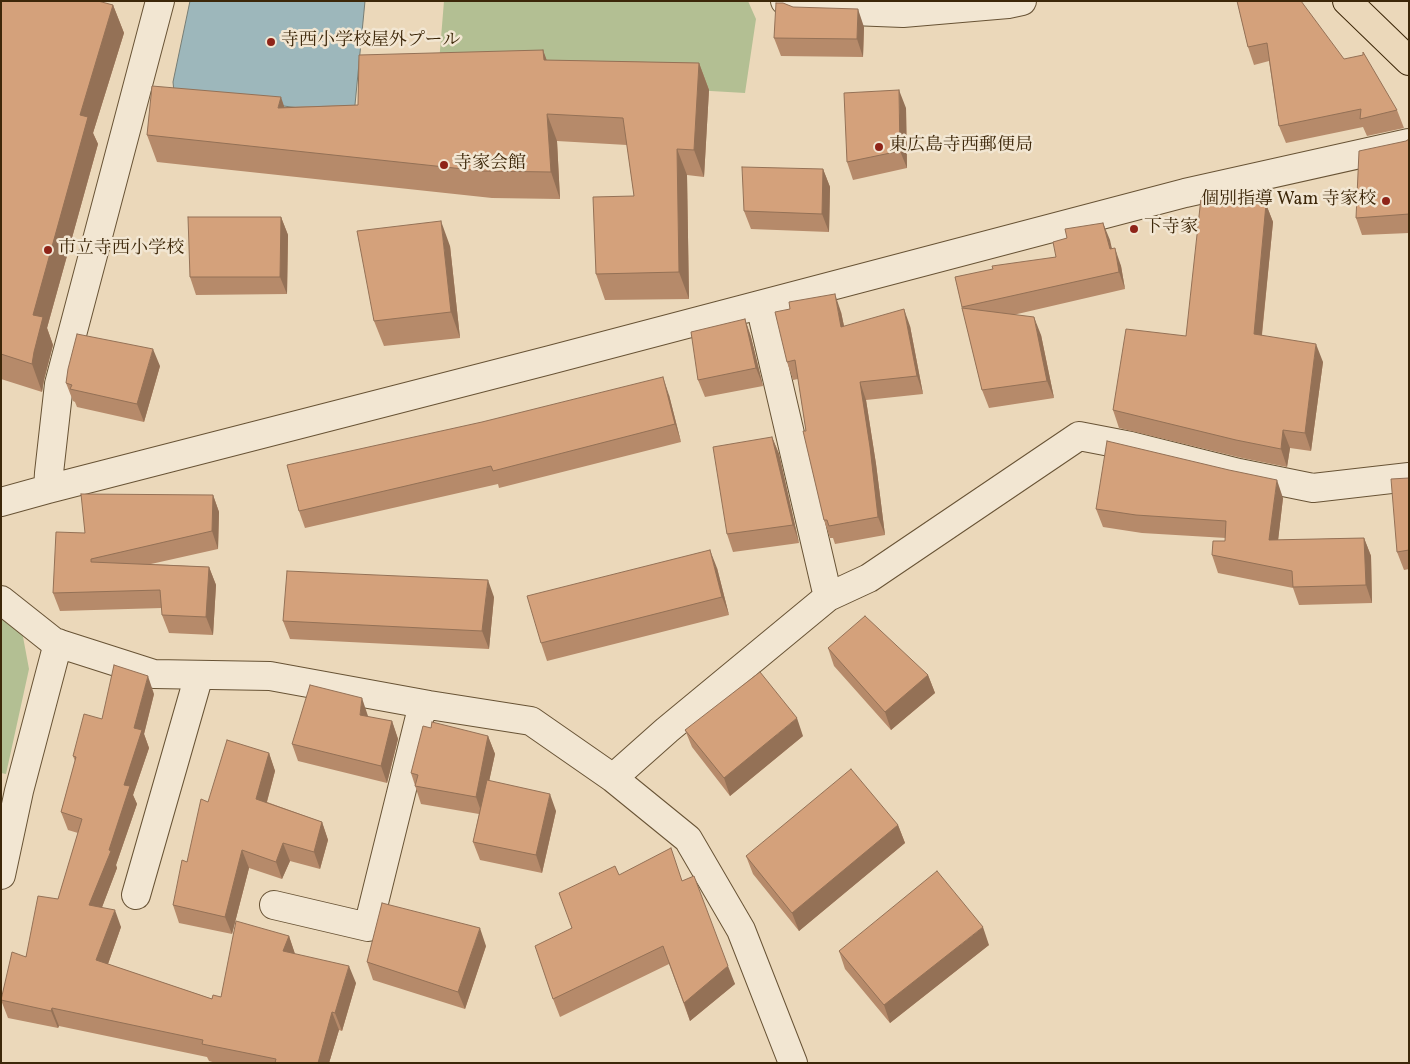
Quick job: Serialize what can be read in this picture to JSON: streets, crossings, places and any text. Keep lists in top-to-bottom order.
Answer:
{
  "places": [
    "寺西小学校屋外プール",
    "東広島寺西郵便局",
    "寺家会館",
    "個別指導 Wam 寺家校",
    "下寺家",
    "市立寺西小学校"
  ]
}
